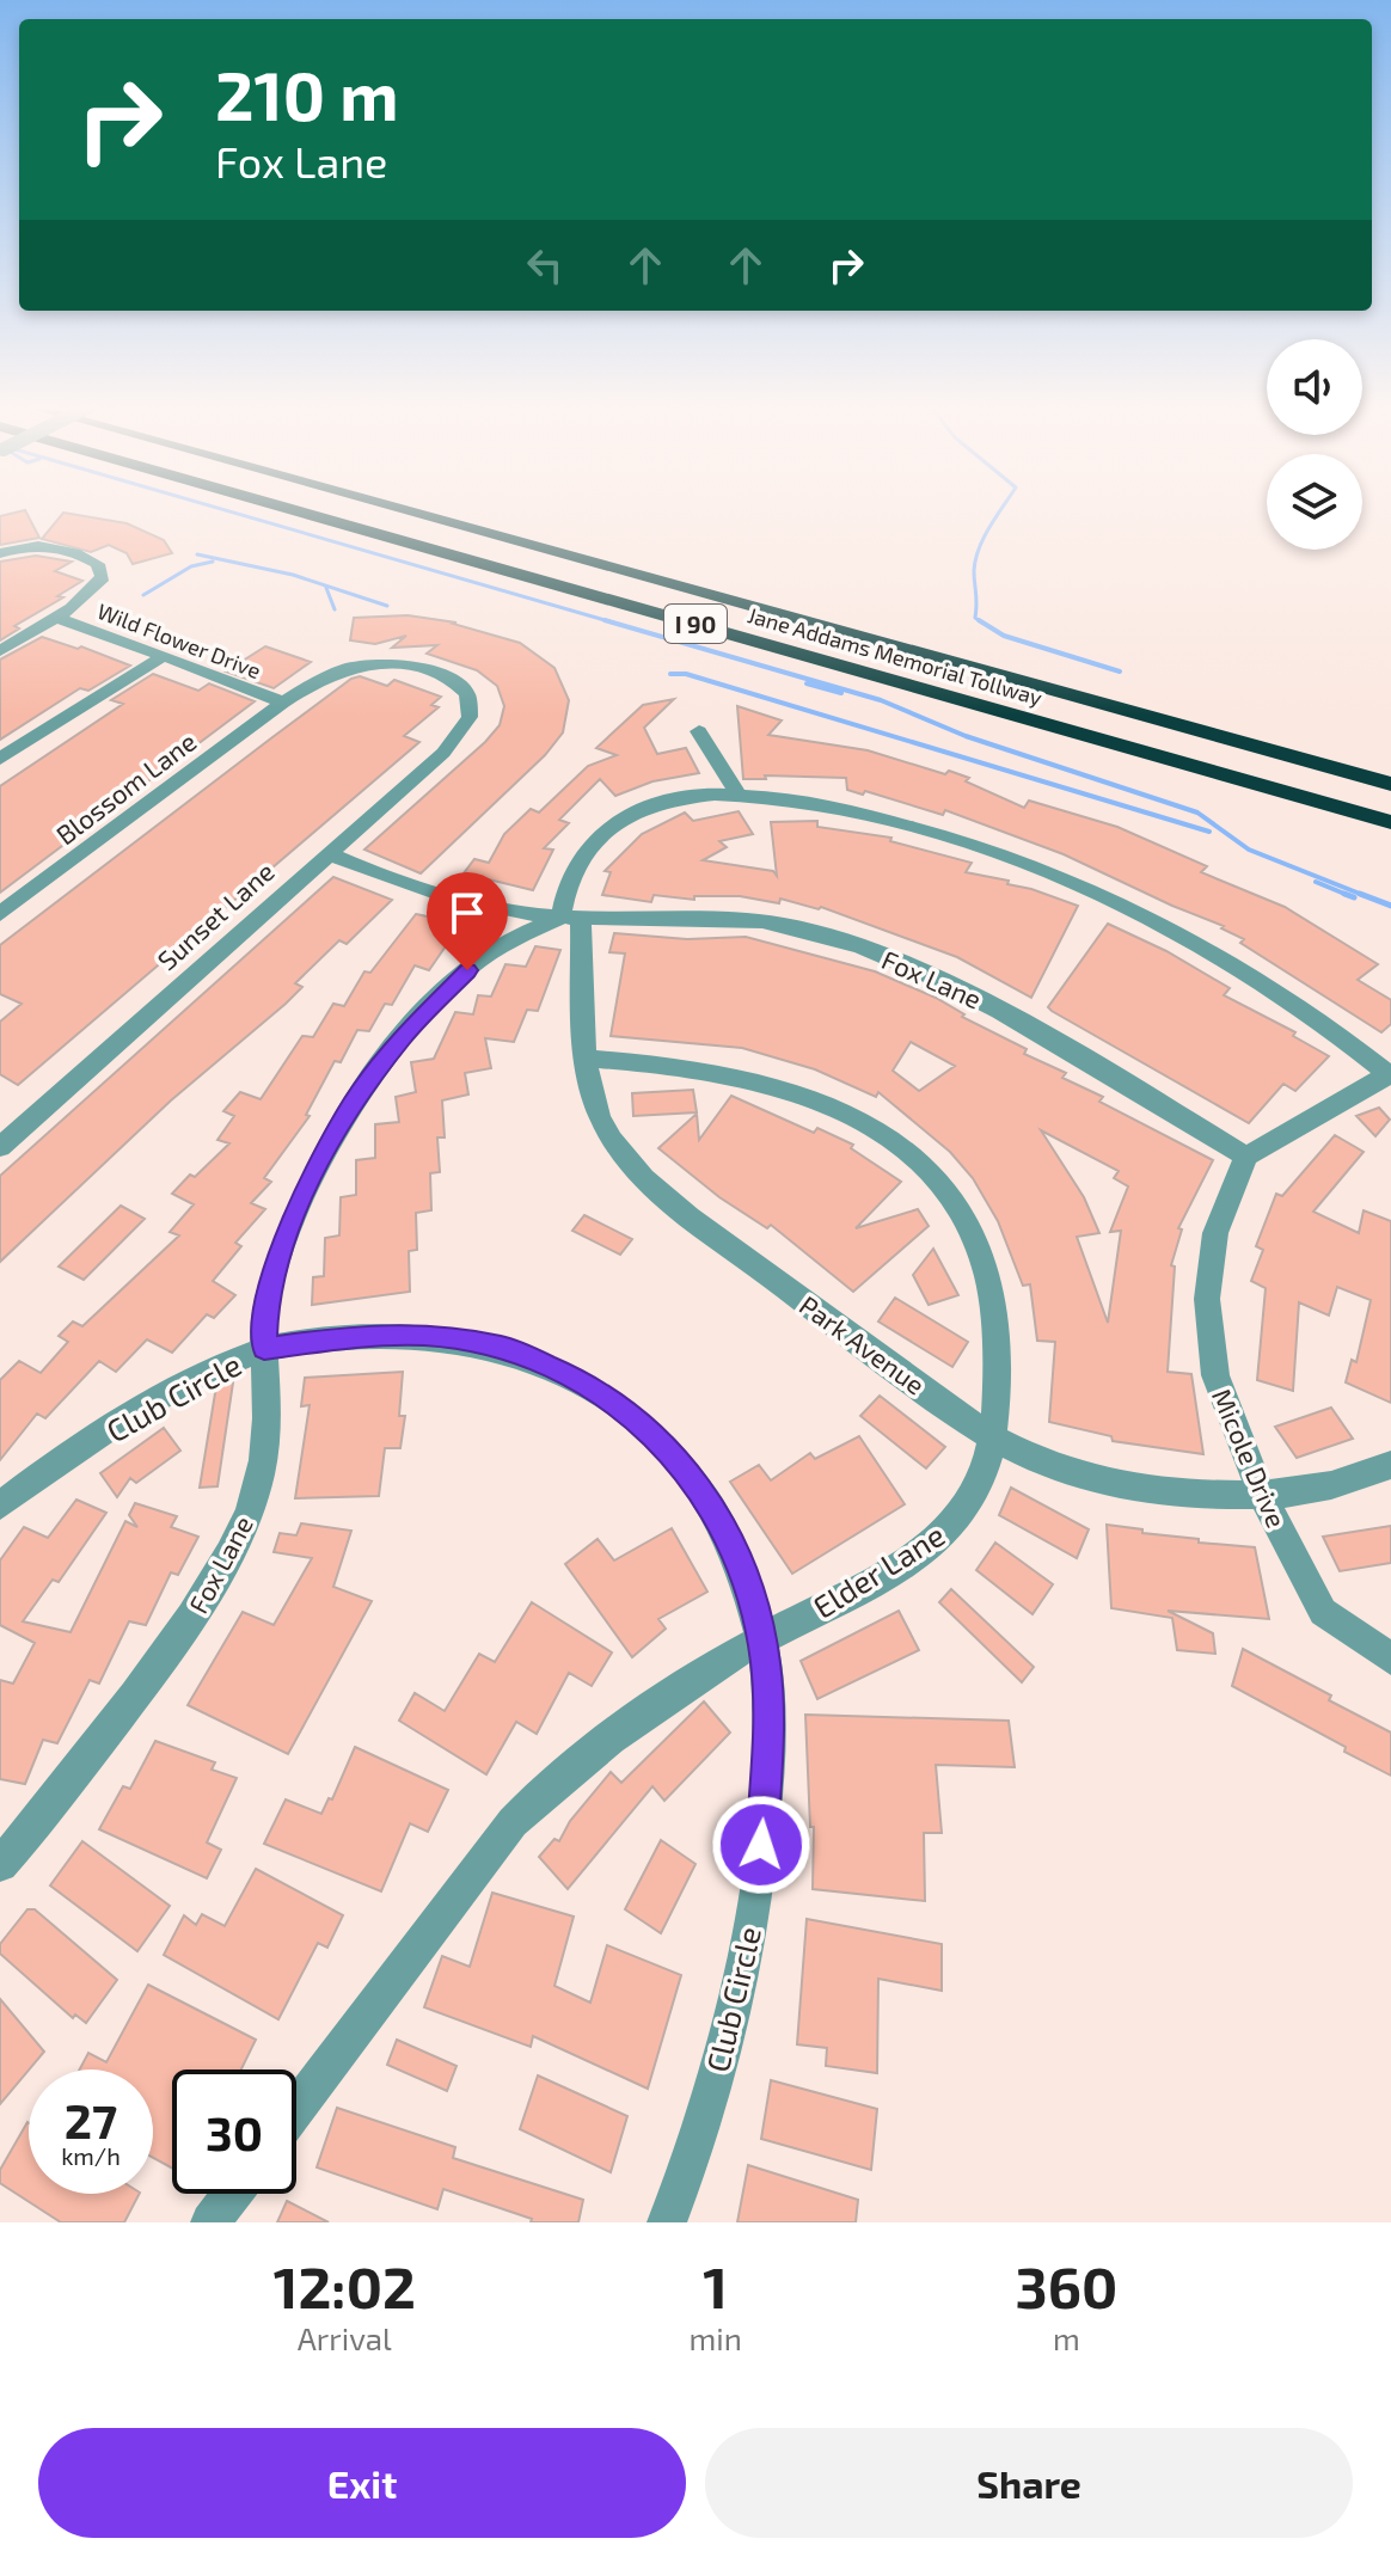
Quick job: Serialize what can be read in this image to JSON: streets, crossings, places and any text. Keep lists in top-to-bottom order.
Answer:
{
  "streets": {
    "highway": ["I 90", "Jane Addams Memorial Tollway"],
    "street": [
      "Wild Flower Drive",
      "Blossom Lane",
      "Sunset Lane",
      "Fox Lane",
      "Park Avenue",
      "Club Circle",
      "Micole Drive",
      "Elder Lane"
    ]
  },
  "crossings": [
    ["Wild Flower Drive", "Blossom Lane"],
    ["Wild Flower Drive", "Sunset Lane"],
    ["Fox Lane", "Park Avenue"],
    ["Fox Lane", "Club Circle"],
    ["Fox Lane", "Micole Drive"],
    ["Park Avenue", "Micole Drive"],
    ["Park Avenue", "Elder Lane"],
    ["Club Circle", "Elder Lane"]
  ],
  "page": {
    "turn": ["210 m", "Fox Lane"],
    "speed": "27 km/h",
    "limit": "30",
    "eta": [
      "12:02",
      "Arrival",
      "1",
      "min",
      "360",
      "m"
    ],
    "buttons": ["Exit", "Share"]
  }
}
